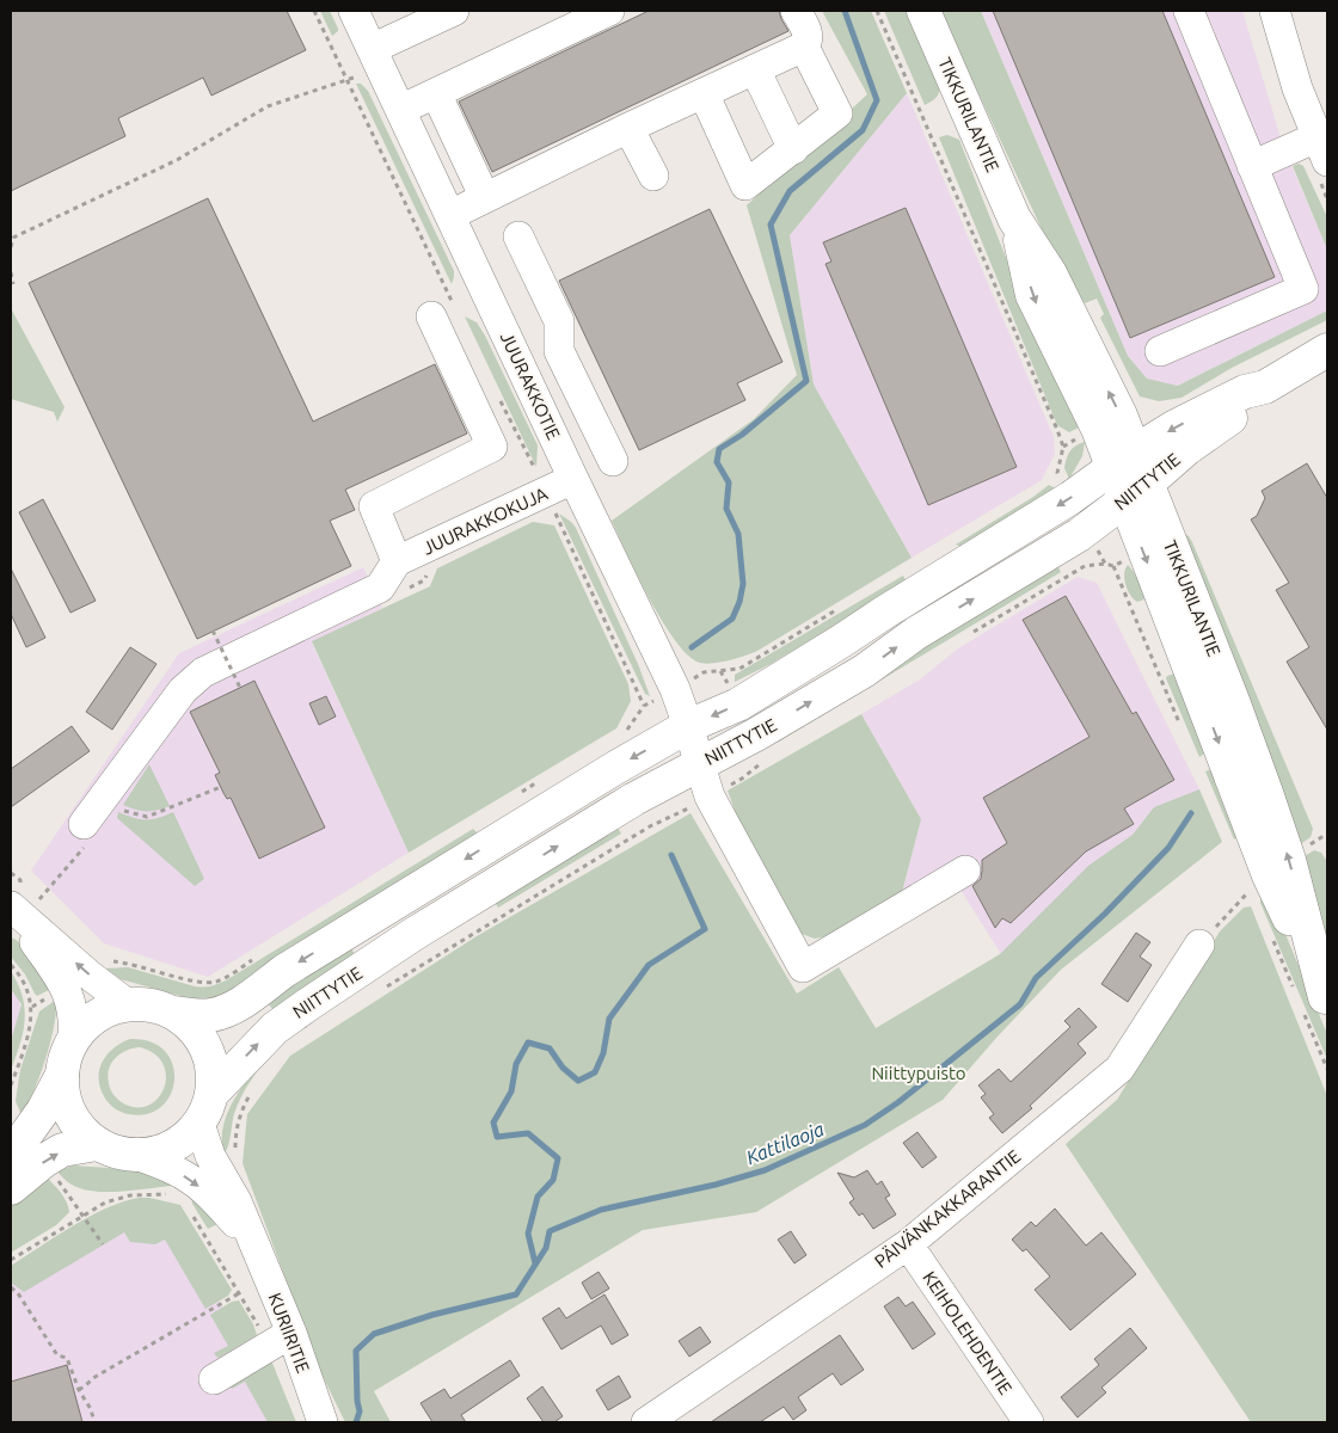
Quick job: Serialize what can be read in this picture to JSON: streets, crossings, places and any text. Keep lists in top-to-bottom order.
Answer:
{
  "streets": {
    "main road": ["TIKKURILANTIE", "NIITTYTIE"],
    "street": [
      "JUURAKKOTIE",
      "JUURAKKOKUJA",
      "PÄIVÄNKAKKARANTIE",
      "KURIIRITIE",
      "KEIHOLEHDENTIE"
    ]
  },
  "crossings": [
    ["TIKKURILANTIE", "NIITTYTIE"],
    ["JUURAKKOTIE", "NIITTYTIE"],
    ["JUURAKKOTIE", "JUURAKKOKUJA"],
    ["NIITTYTIE", "KURIIRITIE"],
    ["PÄIVÄNKAKKARANTIE", "KEIHOLEHDENTIE"]
  ],
  "water": ["Kattilaoja"],
  "parks": ["Niittypuisto"]
}
